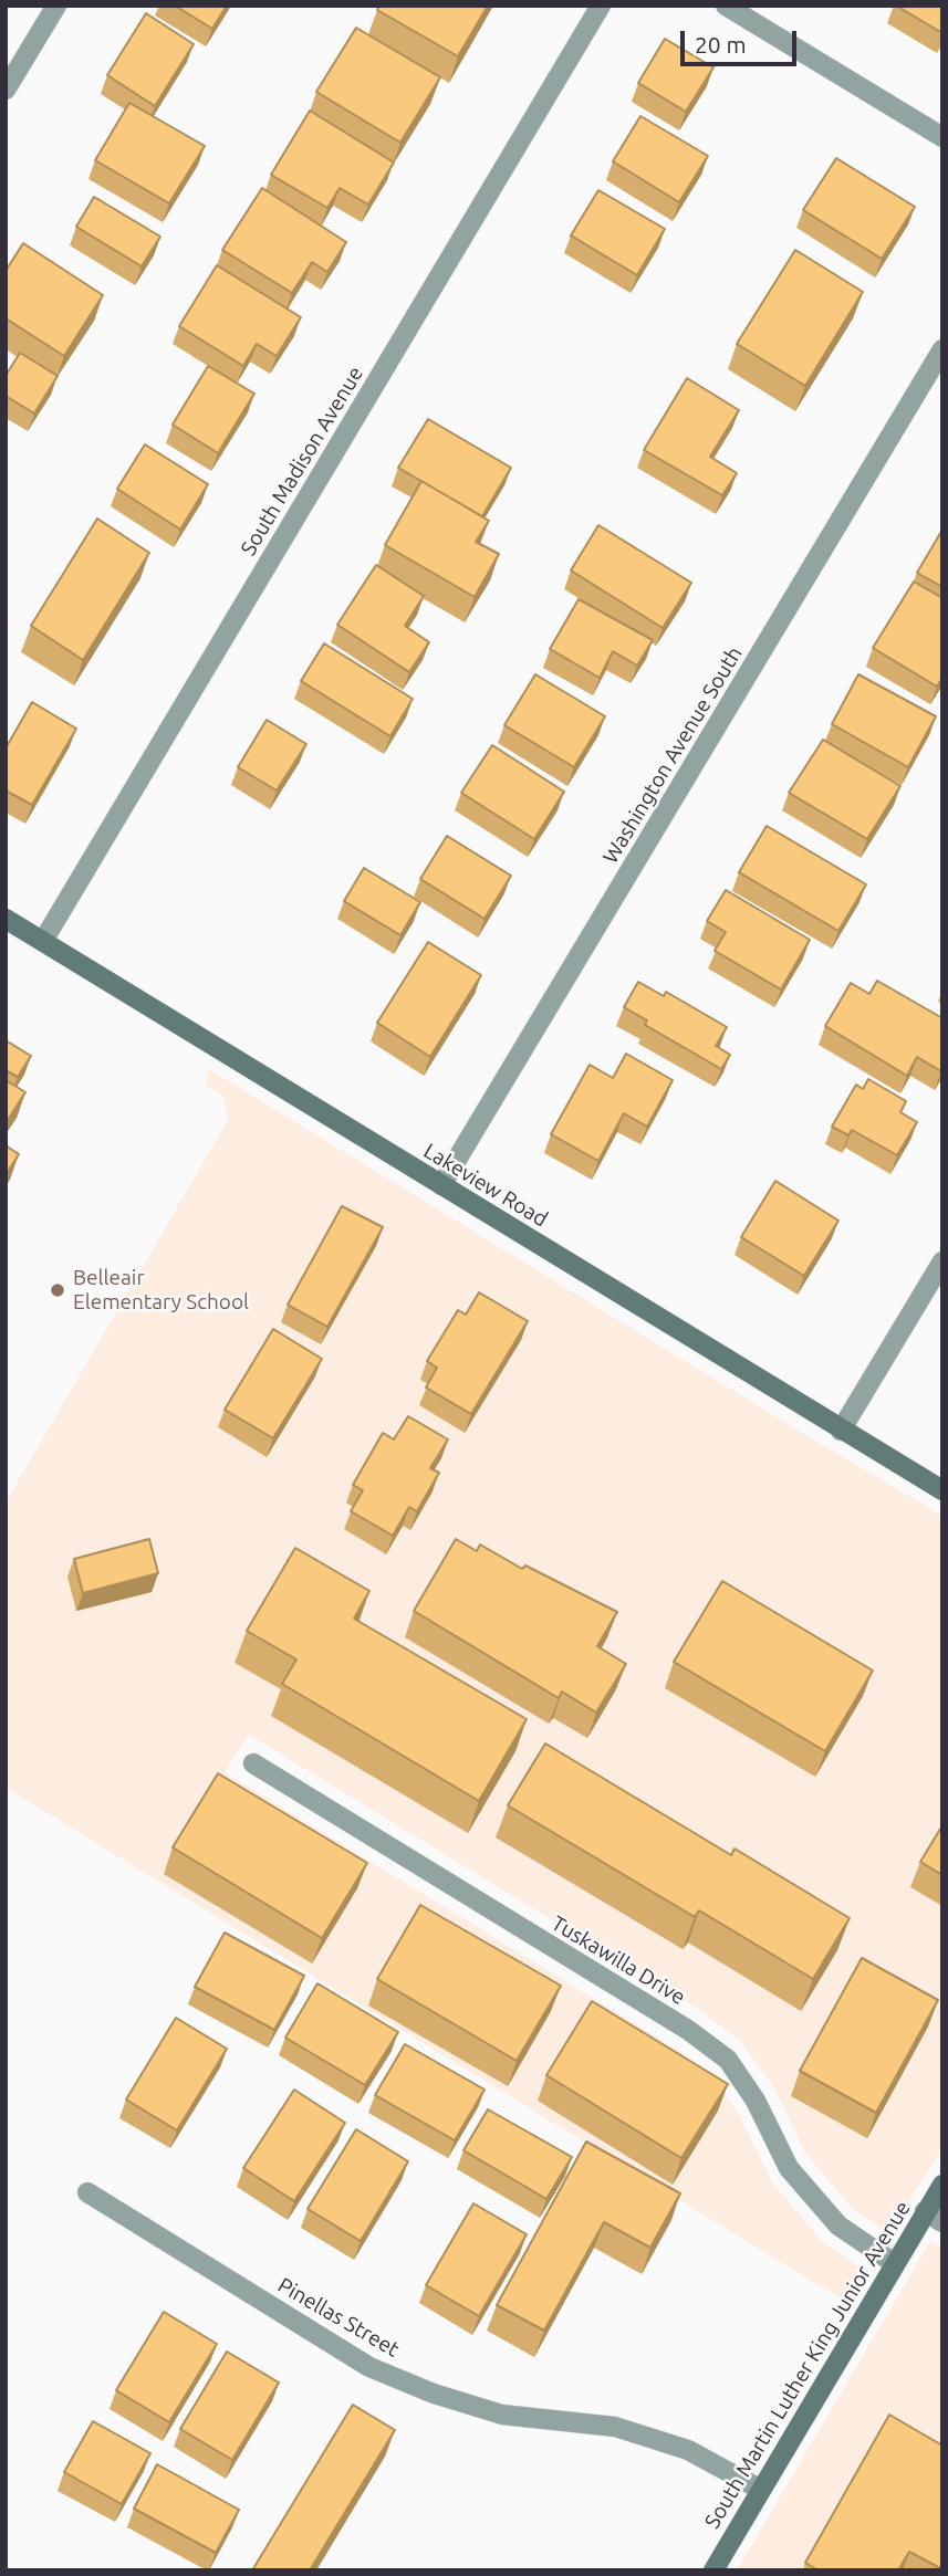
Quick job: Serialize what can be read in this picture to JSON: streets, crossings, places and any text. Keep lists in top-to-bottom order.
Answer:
{
  "streets": {
    "street": [
      "South Madison Avenue",
      "Washington Avenue South",
      "Lakeview Road",
      "Tuskawilla Drive",
      "Pinellas Street",
      "South Martin Luther King Junior Avenue"
    ]
  },
  "crossings": [
    ["South Madison Avenue", "Lakeview Road"],
    ["Washington Avenue South", "Lakeview Road"],
    ["Tuskawilla Drive", "South Martin Luther King Junior Avenue"],
    ["Pinellas Street", "South Martin Luther King Junior Avenue"]
  ],
  "places": ["Belleair Elementary School"],
  "scale_bar": "20 m"
}
